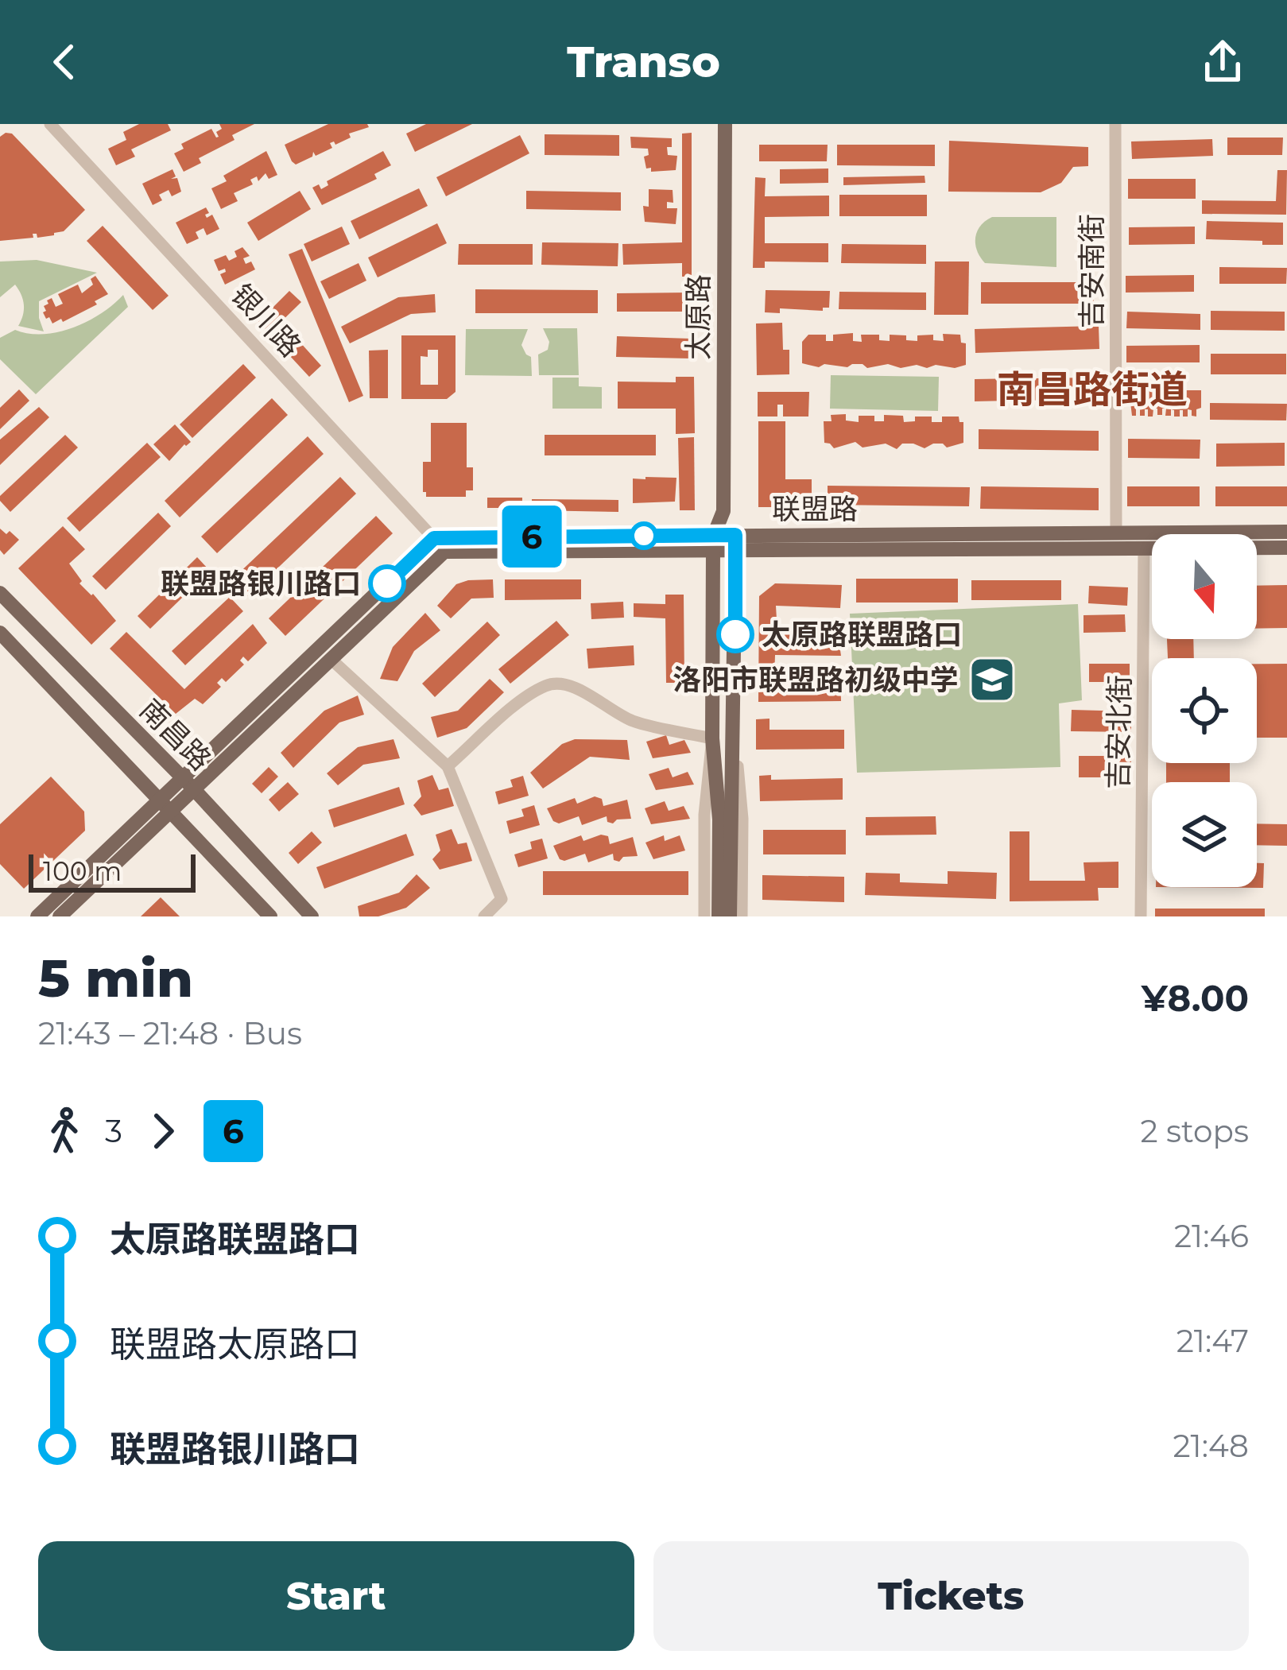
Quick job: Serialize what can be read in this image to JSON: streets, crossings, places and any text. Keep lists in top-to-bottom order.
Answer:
{
  "streets": {
    "main road": ["太原路", "联盟路", "南昌路"],
    "street": ["吉安南街", "银川路", "吉安北街"]
  },
  "crossings": [
    ["吉安南街", "联盟路"],
    ["太原路", "联盟路"],
    ["银川路", "联盟路"],
    ["联盟路", "吉安北街"]
  ],
  "districts": ["南昌路街道"],
  "places": {
    "other": ["联盟路银川路口", "太原路联盟路口"],
    "school or university": ["洛阳市联盟路初级中学"]
  },
  "lines": ["bus line 6"],
  "scale_bar": "100 m",
  "north": "bottom",
  "page": {
    "header": "Transo",
    "on_map": "6",
    "scale": "100 m",
    "heading": ["5 min", "21:43 – 21:48 · Bus", "¥8.00"],
    "legs": ["3", "6", "2 stops"],
    "list": [
      {
        "name": "太原路联盟路口",
        "value": "21:46"
      },
      {
        "name": "联盟路太原路口",
        "value": "21:47"
      },
      {
        "name": "联盟路银川路口",
        "value": "21:48"
      }
    ],
    "buttons": ["Start", "Tickets"]
  }
}
